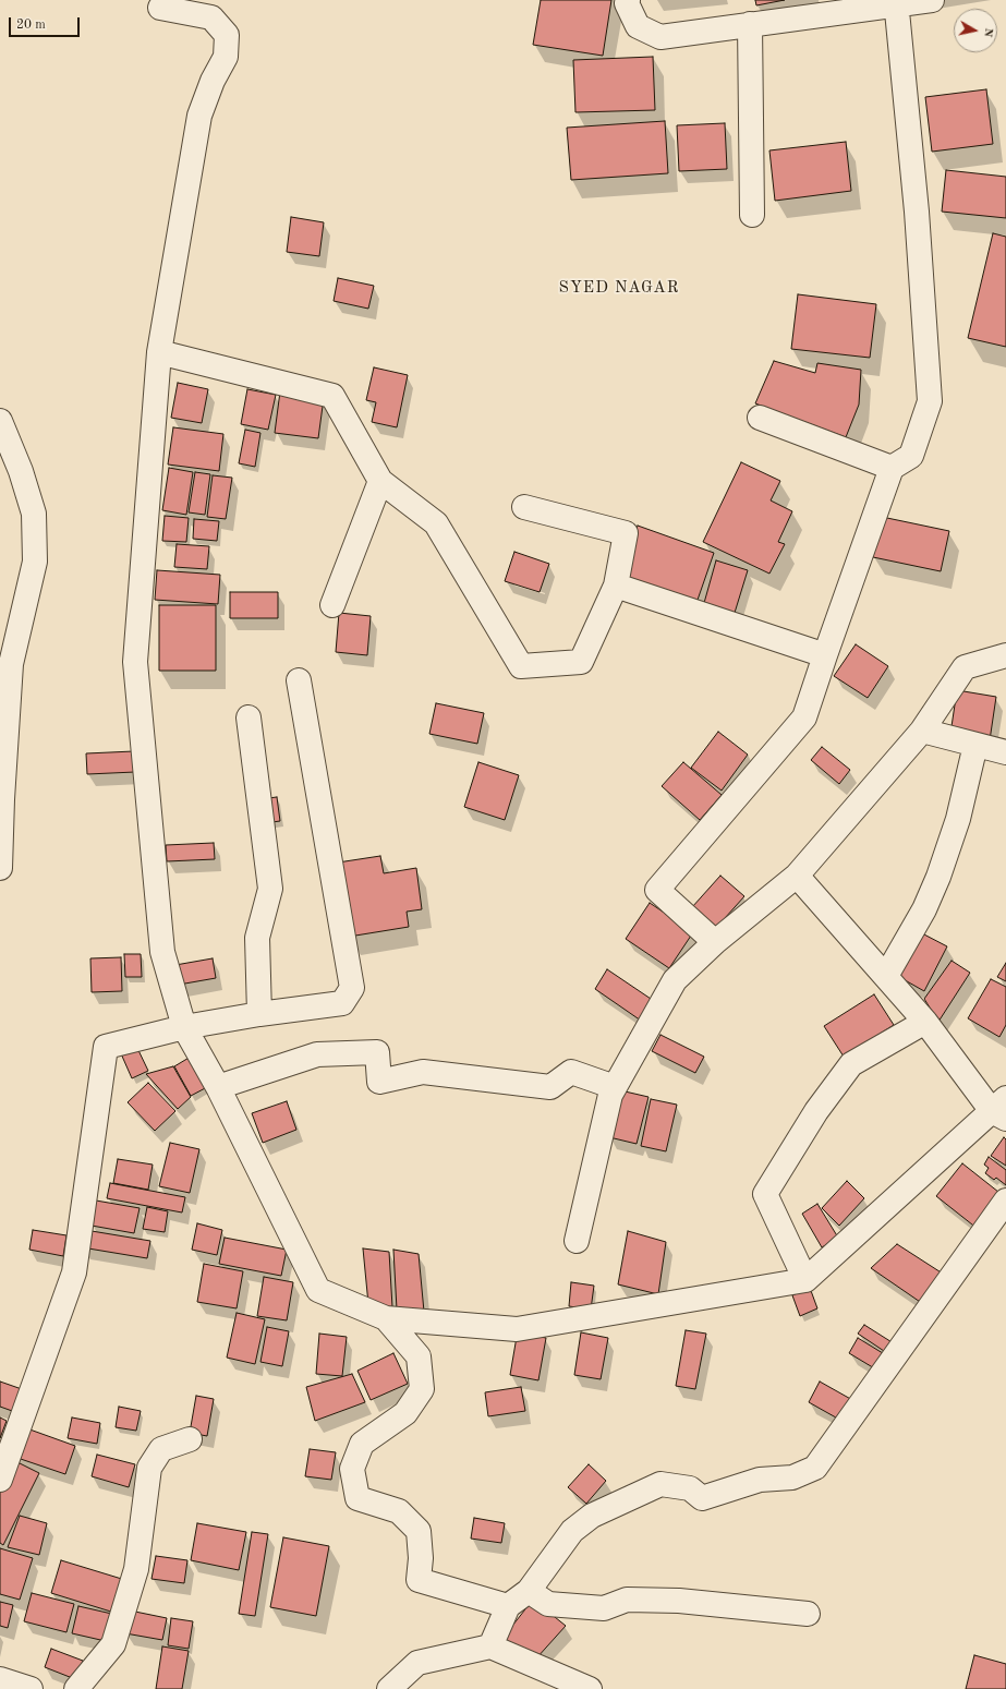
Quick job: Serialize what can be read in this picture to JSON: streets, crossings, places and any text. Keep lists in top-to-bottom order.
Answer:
{
  "districts": ["SYED NAGAR"],
  "scale_bar": "20 m",
  "north": "right"
}
